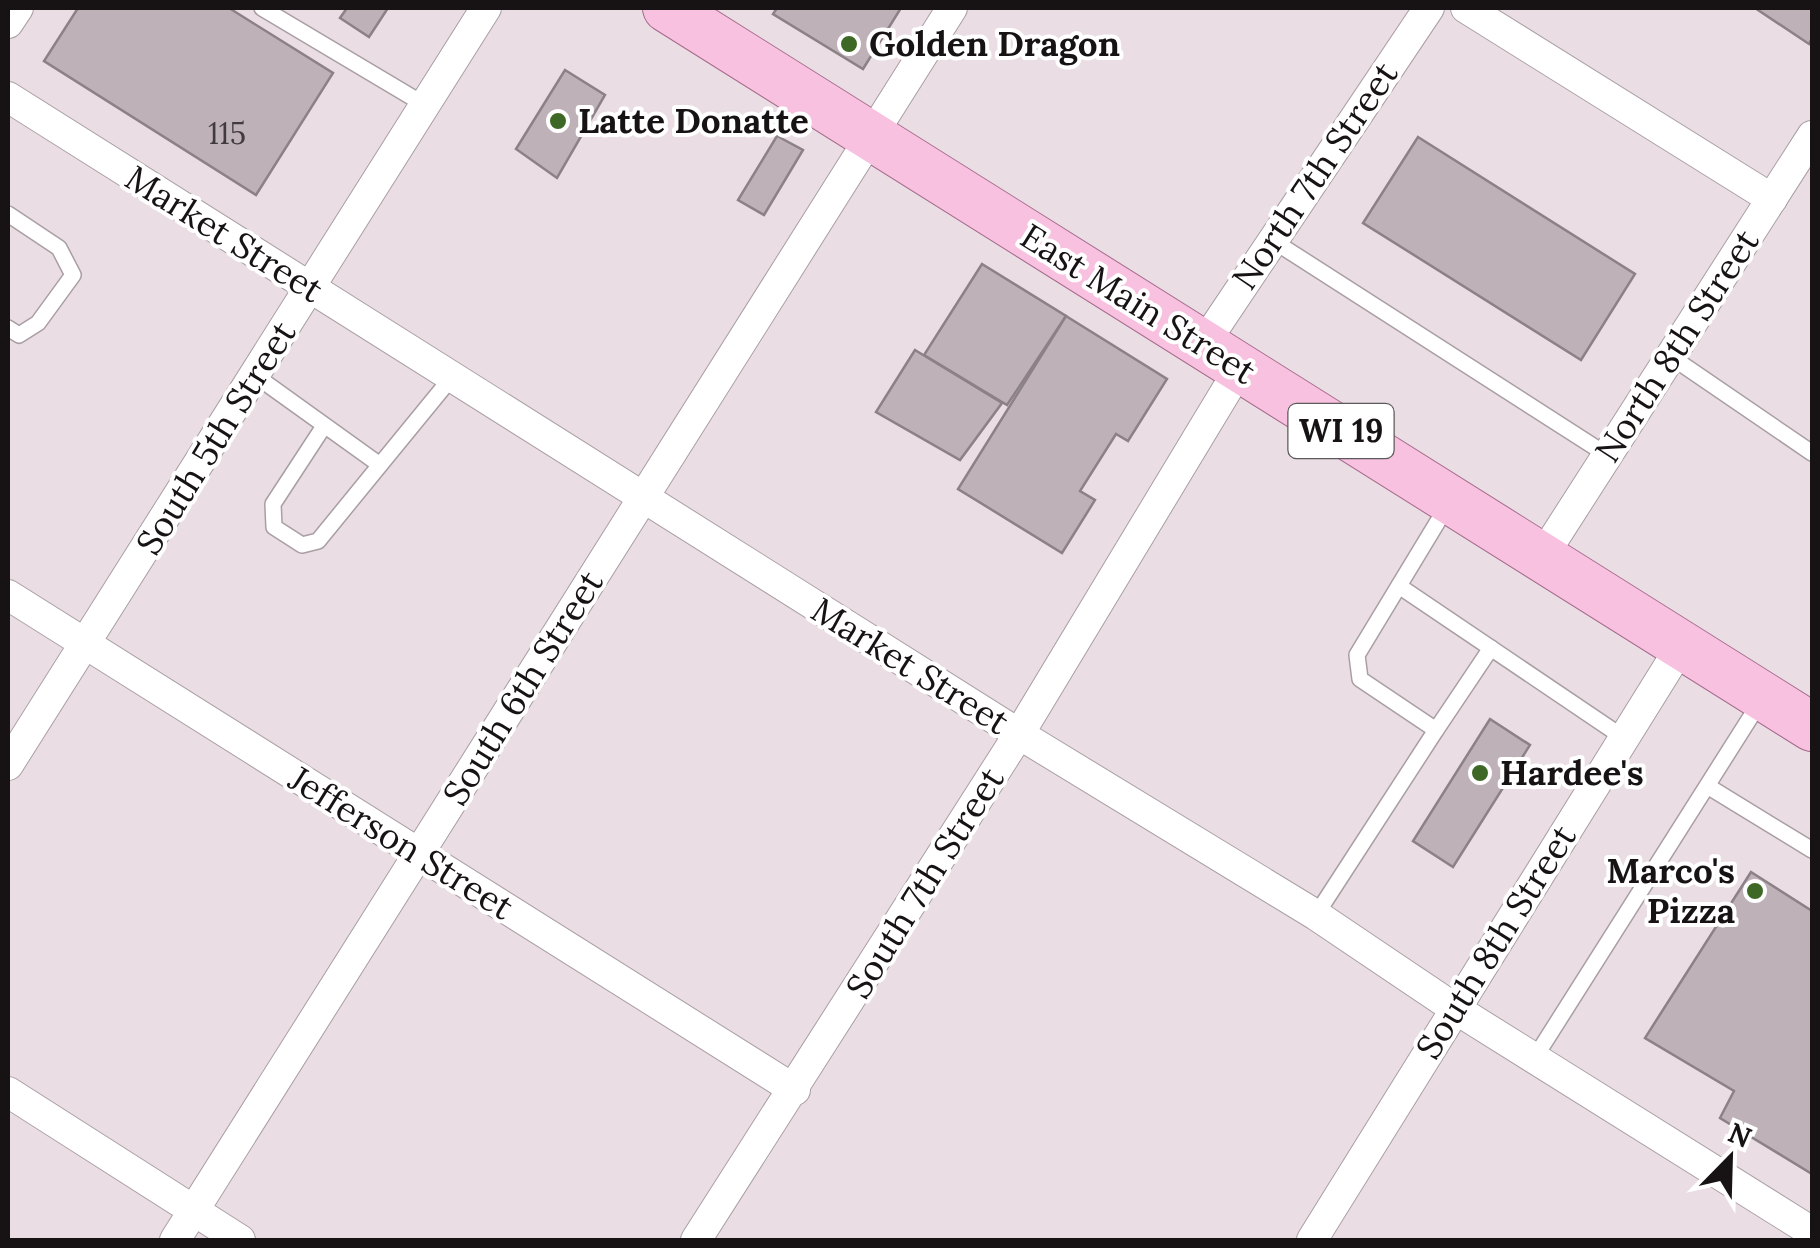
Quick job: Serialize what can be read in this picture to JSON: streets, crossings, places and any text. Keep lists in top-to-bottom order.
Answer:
{
  "streets": {
    "main road": ["East Main Street", "WI 19"],
    "street": [
      "North 7th Street",
      "Market Street",
      "North 8th Street",
      "South 5th Street",
      "South 6th Street",
      "Jefferson Street",
      "South 7th Street",
      "South 8th Street"
    ]
  },
  "crossings": [
    ["North 7th Street", "East Main Street"],
    ["North 7th Street", "South 7th Street"],
    ["Market Street", "South 5th Street"],
    ["Market Street", "South 6th Street"],
    ["Market Street", "South 7th Street"],
    ["Market Street", "South 8th Street"],
    ["East Main Street", "North 8th Street"],
    ["East Main Street", "South 6th Street"],
    ["East Main Street", "South 7th Street"],
    ["East Main Street", "South 8th Street"],
    ["South 5th Street", "Jefferson Street"],
    ["South 6th Street", "Jefferson Street"],
    ["Jefferson Street", "South 7th Street"]
  ],
  "places": [
    "Golden Dragon",
    "Latte Donatte",
    "Hardee's",
    "Marco's Pizza"
  ],
  "house_numbers": ["115"],
  "north": "top right"
}
